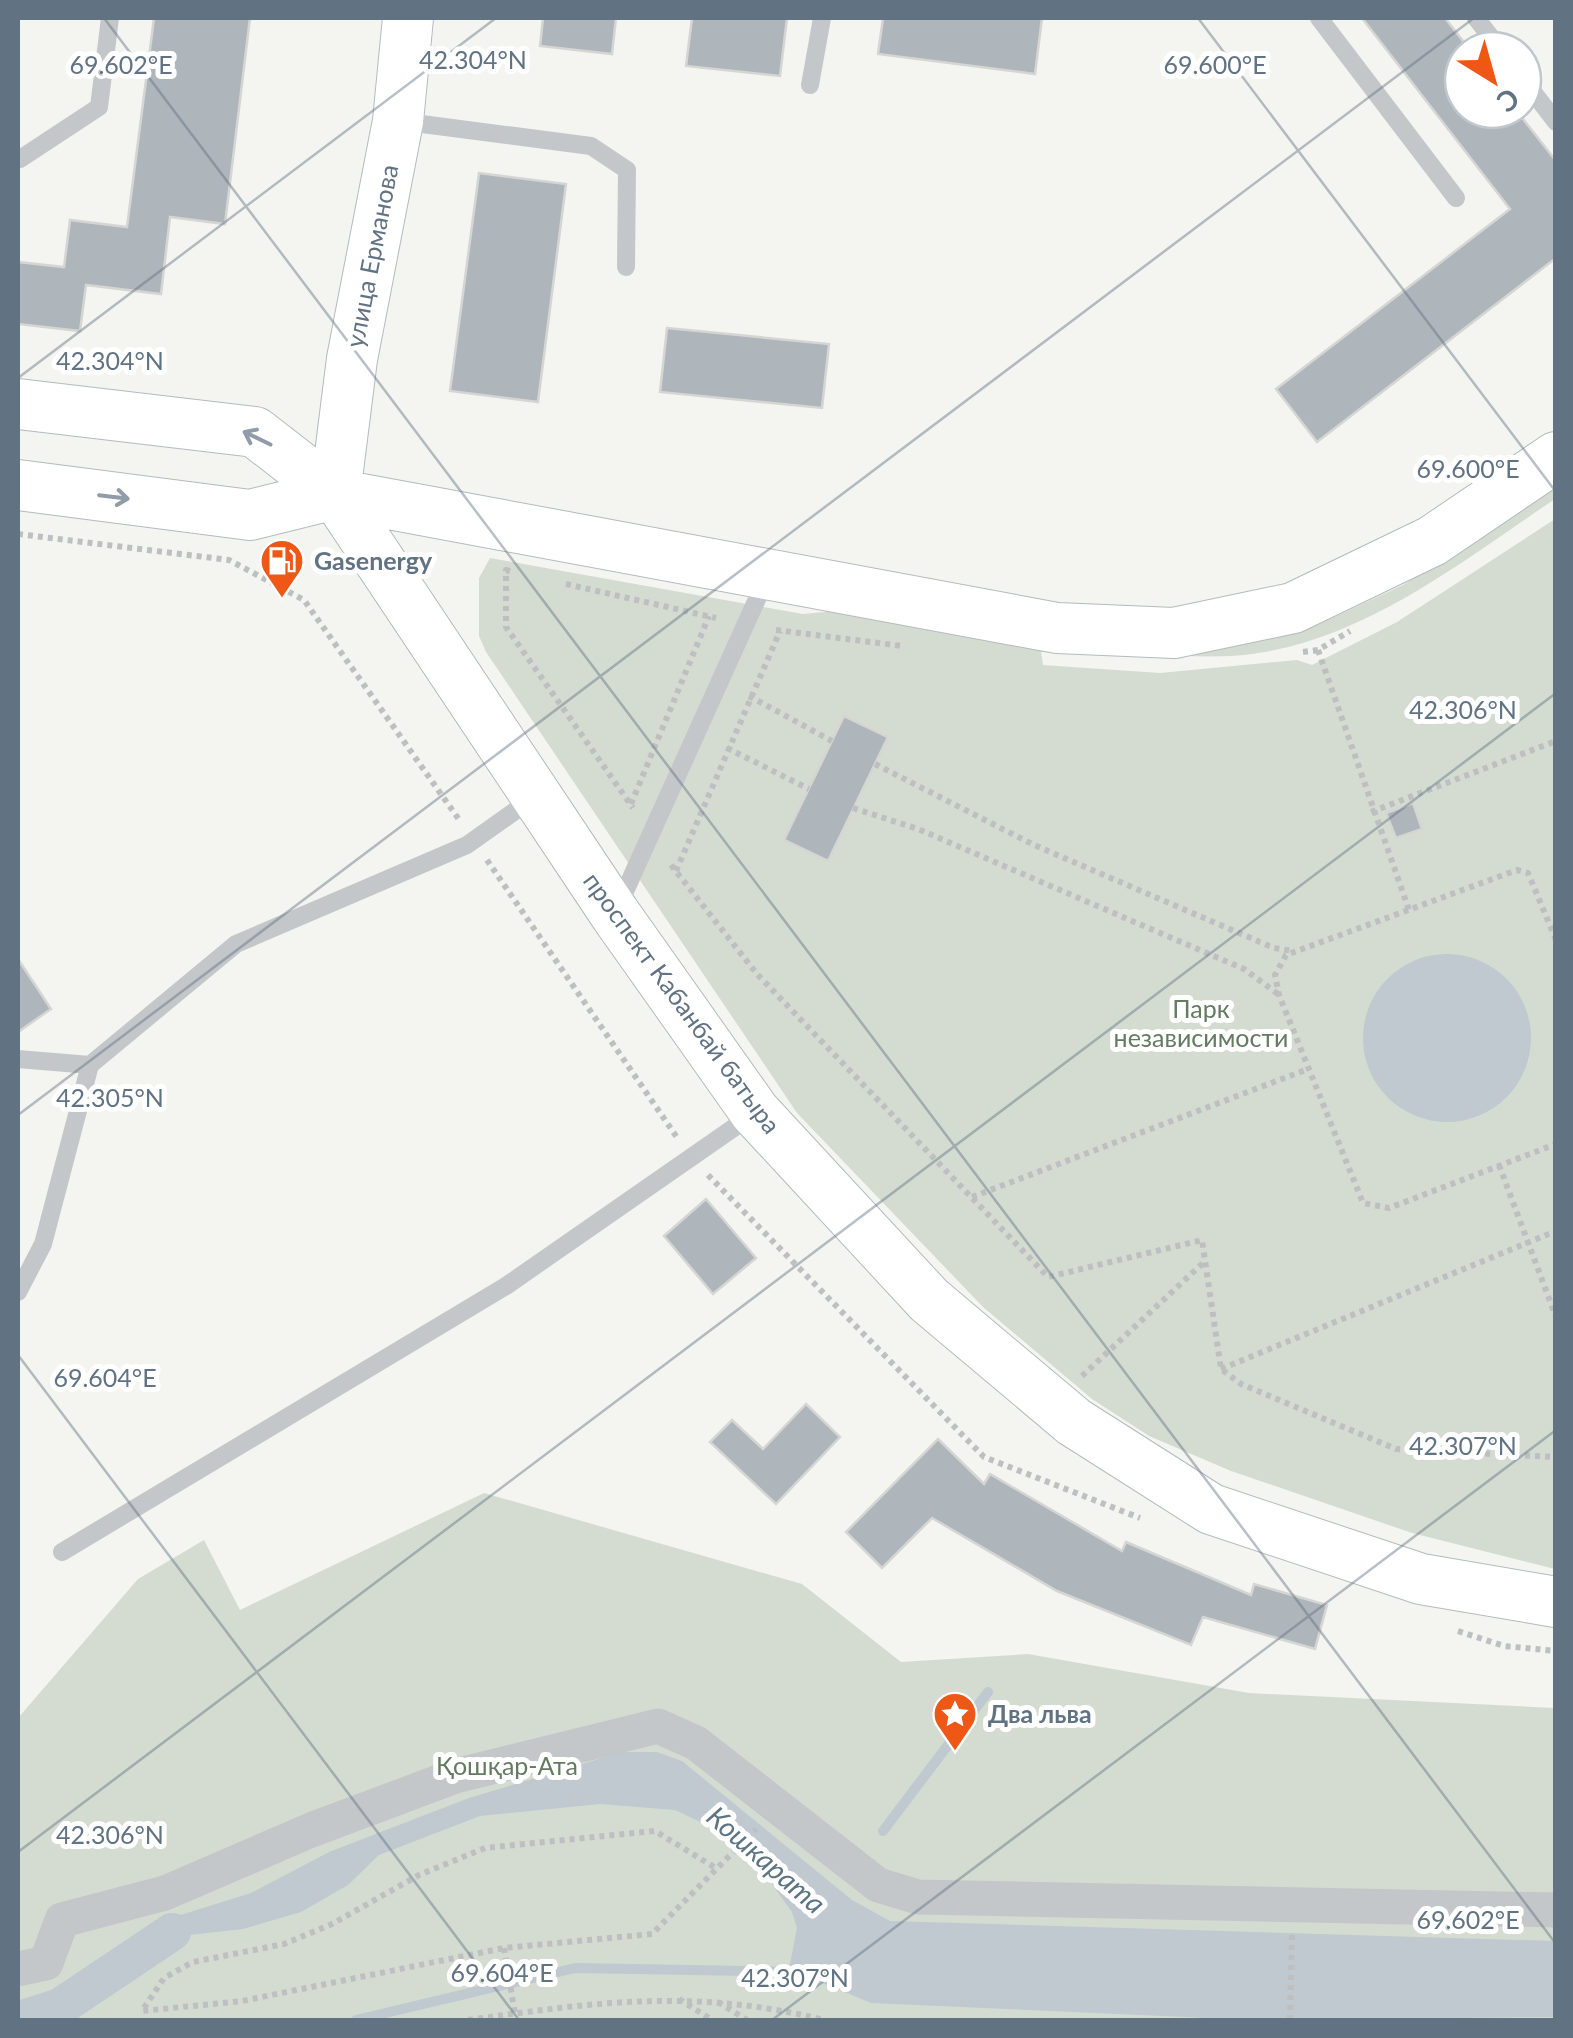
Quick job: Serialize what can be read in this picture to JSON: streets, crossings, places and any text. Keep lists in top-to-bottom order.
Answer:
{
  "streets": {
    "street": ["улица Ерманова", "проспект Кабанбай батыра"]
  },
  "crossings": [
    ["улица Ерманова", "проспект Кабанбай батыра"]
  ],
  "water": ["Кошкарата"],
  "parks": ["Парк независимости", "Қошқар-Ата"],
  "places": {
    "fuel station": ["Gasenergy"],
    "place": ["Два льва"]
  },
  "north": "bottom right",
  "coordinates": [
    "42.304°N",
    "69.602°E",
    "69.600°E",
    "42.306°N",
    "42.305°N",
    "69.604°E",
    "42.307°N"
  ]
}
